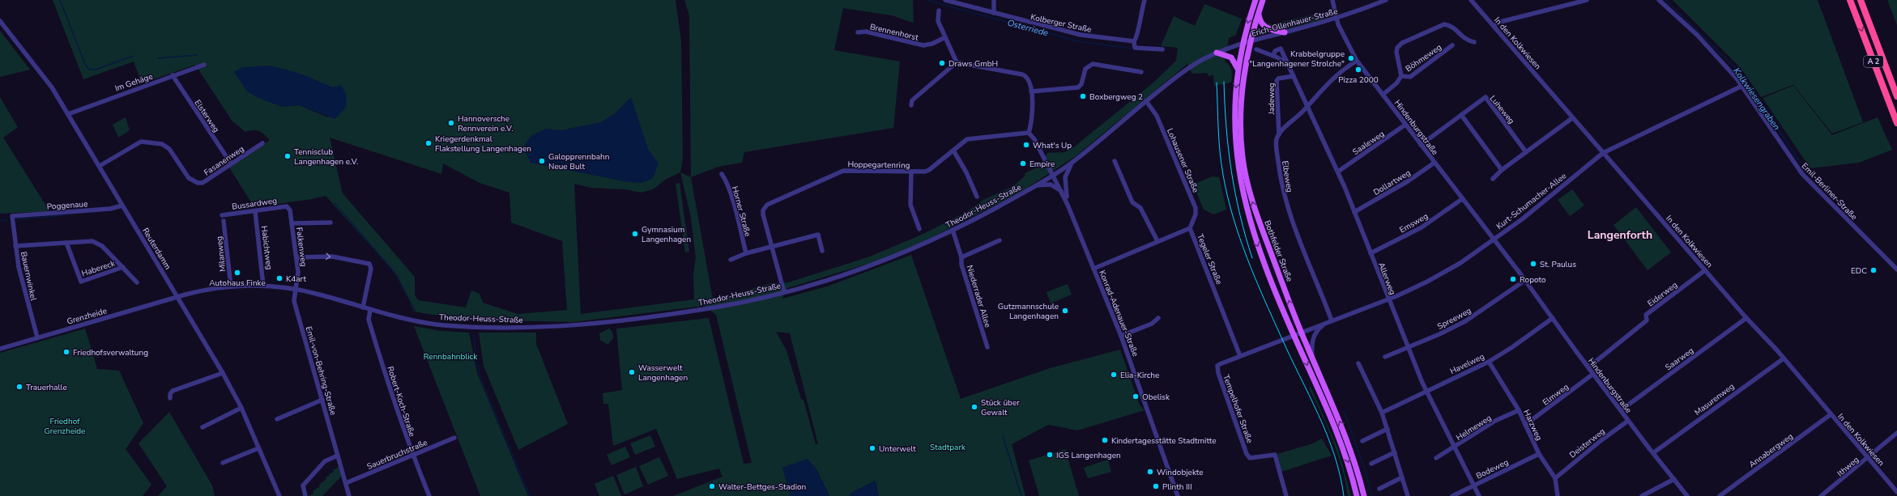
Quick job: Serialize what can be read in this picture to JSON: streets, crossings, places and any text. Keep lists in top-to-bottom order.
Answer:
{
  "streets": {
    "highway": ["A 2"],
    "main road": ["Bothfelder Straße"],
    "street": [
      "Erich-Ollenhauer-Straße",
      "Kolberger Straße",
      "Brennenhorst",
      "In den Kolkwiesen",
      "Böhmeweg",
      "Im Gehäge",
      "Jadeweg",
      "Luheweg",
      "Elsterweg",
      "Hindenburgstraße",
      "Saaleweg",
      "Fasanenweg",
      "Lohausener Straße",
      "Hoppegartenring",
      "Elbeweg",
      "Dollartweg",
      "Emil-Berliner-Straße",
      "Kurt-Schumacher-Allee",
      "Bussardweg",
      "Poggenaue",
      "Theodor-Heuss-Straße",
      "Horner Straße",
      "Emsweg",
      "Falkenweg",
      "Habichtweg",
      "Reuterdamm",
      "Milanweg",
      "Tegeler Straße",
      "Habereck",
      "Bauernwinkel",
      "Allerweg",
      "Eiderweg",
      "Niederrader Allee",
      "Konrad-Adenauer-Straße",
      "Grenzheide",
      "Spreeweg",
      "Saarweg",
      "Havelweg",
      "Emil-von-Behring-Straße",
      "Elmweg",
      "Masurenweg",
      "Robert-Koch-Straße",
      "Tempelhofer Straße",
      "Harzweg",
      "Helmeweg",
      "Deisterweg",
      "Annabergweg",
      "Sauerbruchstraße",
      "Ithweg",
      "Bodeweg"
    ]
  },
  "crossings": [
    ["Erich-Ollenhauer-Straße", "Hindenburgstraße"],
    ["Erich-Ollenhauer-Straße", "Theodor-Heuss-Straße"],
    ["Erich-Ollenhauer-Straße", "Bothfelder Straße"],
    ["In den Kolkwiesen", "Kurt-Schumacher-Allee"],
    ["In den Kolkwiesen", "Eiderweg"],
    ["In den Kolkwiesen", "Saarweg"],
    ["In den Kolkwiesen", "Masurenweg"],
    ["In den Kolkwiesen", "Annabergweg"],
    ["In den Kolkwiesen", "Ithweg"],
    ["Böhmeweg", "Hindenburgstraße"],
    ["Im Gehäge", "Elsterweg"],
    ["Im Gehäge", "Reuterdamm"],
    ["Jadeweg", "Elbeweg"],
    ["Jadeweg", "Allerweg"],
    ["Luheweg", "Hindenburgstraße"],
    ["Elsterweg", "Fasanenweg"],
    ["Hindenburgstraße", "Saaleweg"],
    ["Hindenburgstraße", "Dollartweg"],
    ["Hindenburgstraße", "Kurt-Schumacher-Allee"],
    ["Hindenburgstraße", "Emsweg"],
    ["Hindenburgstraße", "Eiderweg"],
    ["Hindenburgstraße", "Spreeweg"],
    ["Hindenburgstraße", "Saarweg"],
    ["Hindenburgstraße", "Havelweg"],
    ["Hindenburgstraße", "Elmweg"],
    ["Hindenburgstraße", "Masurenweg"],
    ["Hindenburgstraße", "Deisterweg"],
    ["Saaleweg", "Allerweg"],
    ["Fasanenweg", "Reuterdamm"],
    ["Lohausener Straße", "Theodor-Heuss-Straße"],
    ["Lohausener Straße", "Tegeler Straße"],
    ["Hoppegartenring", "Theodor-Heuss-Straße"],
    ["Elbeweg", "Kurt-Schumacher-Allee"],
    ["Dollartweg", "Allerweg"],
    ["Emil-Berliner-Straße", "Kurt-Schumacher-Allee"],
    ["Kurt-Schumacher-Allee", "Bothfelder Straße"],
    ["Kurt-Schumacher-Allee", "Allerweg"],
    ["Kurt-Schumacher-Allee", "Tempelhofer Straße"],
    ["Bussardweg", "Falkenweg"],
    ["Bussardweg", "Habichtweg"],
    ["Poggenaue", "Reuterdamm"],
    ["Poggenaue", "Bauernwinkel"],
    ["Theodor-Heuss-Straße", "Falkenweg"],
    ["Theodor-Heuss-Straße", "Habichtweg"],
    ["Theodor-Heuss-Straße", "Reuterdamm"],
    ["Theodor-Heuss-Straße", "Milanweg"],
    ["Theodor-Heuss-Straße", "Niederrader Allee"],
    ["Theodor-Heuss-Straße", "Konrad-Adenauer-Straße"],
    ["Theodor-Heuss-Straße", "Grenzheide"],
    ["Theodor-Heuss-Straße", "Emil-von-Behring-Straße"],
    ["Theodor-Heuss-Straße", "Robert-Koch-Straße"],
    ["Emsweg", "Allerweg"],
    ["Falkenweg", "Emil-von-Behring-Straße"],
    ["Reuterdamm", "Grenzheide"],
    ["Bothfelder Straße", "Tempelhofer Straße"],
    ["Tegeler Straße", "Konrad-Adenauer-Straße"],
    ["Tegeler Straße", "Tempelhofer Straße"],
    ["Habereck", "Bauernwinkel"],
    ["Bauernwinkel", "Grenzheide"],
    ["Allerweg", "Spreeweg"],
    ["Allerweg", "Havelweg"],
    ["Allerweg", "Helmeweg"],
    ["Allerweg", "Bodeweg"],
    ["Havelweg", "Harzweg"],
    ["Emil-von-Behring-Straße", "Sauerbruchstraße"],
    ["Elmweg", "Harzweg"],
    ["Robert-Koch-Straße", "Sauerbruchstraße"],
    ["Harzweg", "Helmeweg"],
    ["Harzweg", "Deisterweg"],
    ["Harzweg", "Bodeweg"]
  ],
  "districts": ["Langenforth"],
  "water": ["Osterriede", "Kolkwiesengraben"],
  "parks": ["Rennbahnblick", "Friedhof Grenzheide", "Stadtpark"],
  "places": [
    "Krabbelgruppe \"Langenhagener Strolche\"",
    "Draws GmbH",
    "Pizza 2000",
    "Boxbergweg 2",
    "Hannoversche Rennverein e.V.",
    "Kriegerdenkmal Flakstellung Langenhagen",
    "What's Up",
    "Tennisclub Langenhagen e.V.",
    "Galopprennbahn Neue Bult",
    "Empire",
    "Gymnasium Langenhagen",
    "St. Paulus",
    "EDC",
    "Autohaus Finke",
    "K4art",
    "Ropoto",
    "Gutzmannschule Langenhagen",
    "Friedhofsverwaltung",
    "Wasserwelt Langenhagen",
    "Elia-Kirche",
    "Trauerhalle",
    "Obelisk",
    "Stück über Gewalt",
    "Kindertagesstätte Stadtmitte",
    "Unterwelt",
    "IGS Langenhagen",
    "Windobjekte",
    "Walter-Bettges-Stadion",
    "Plinth III"
  ]
}
